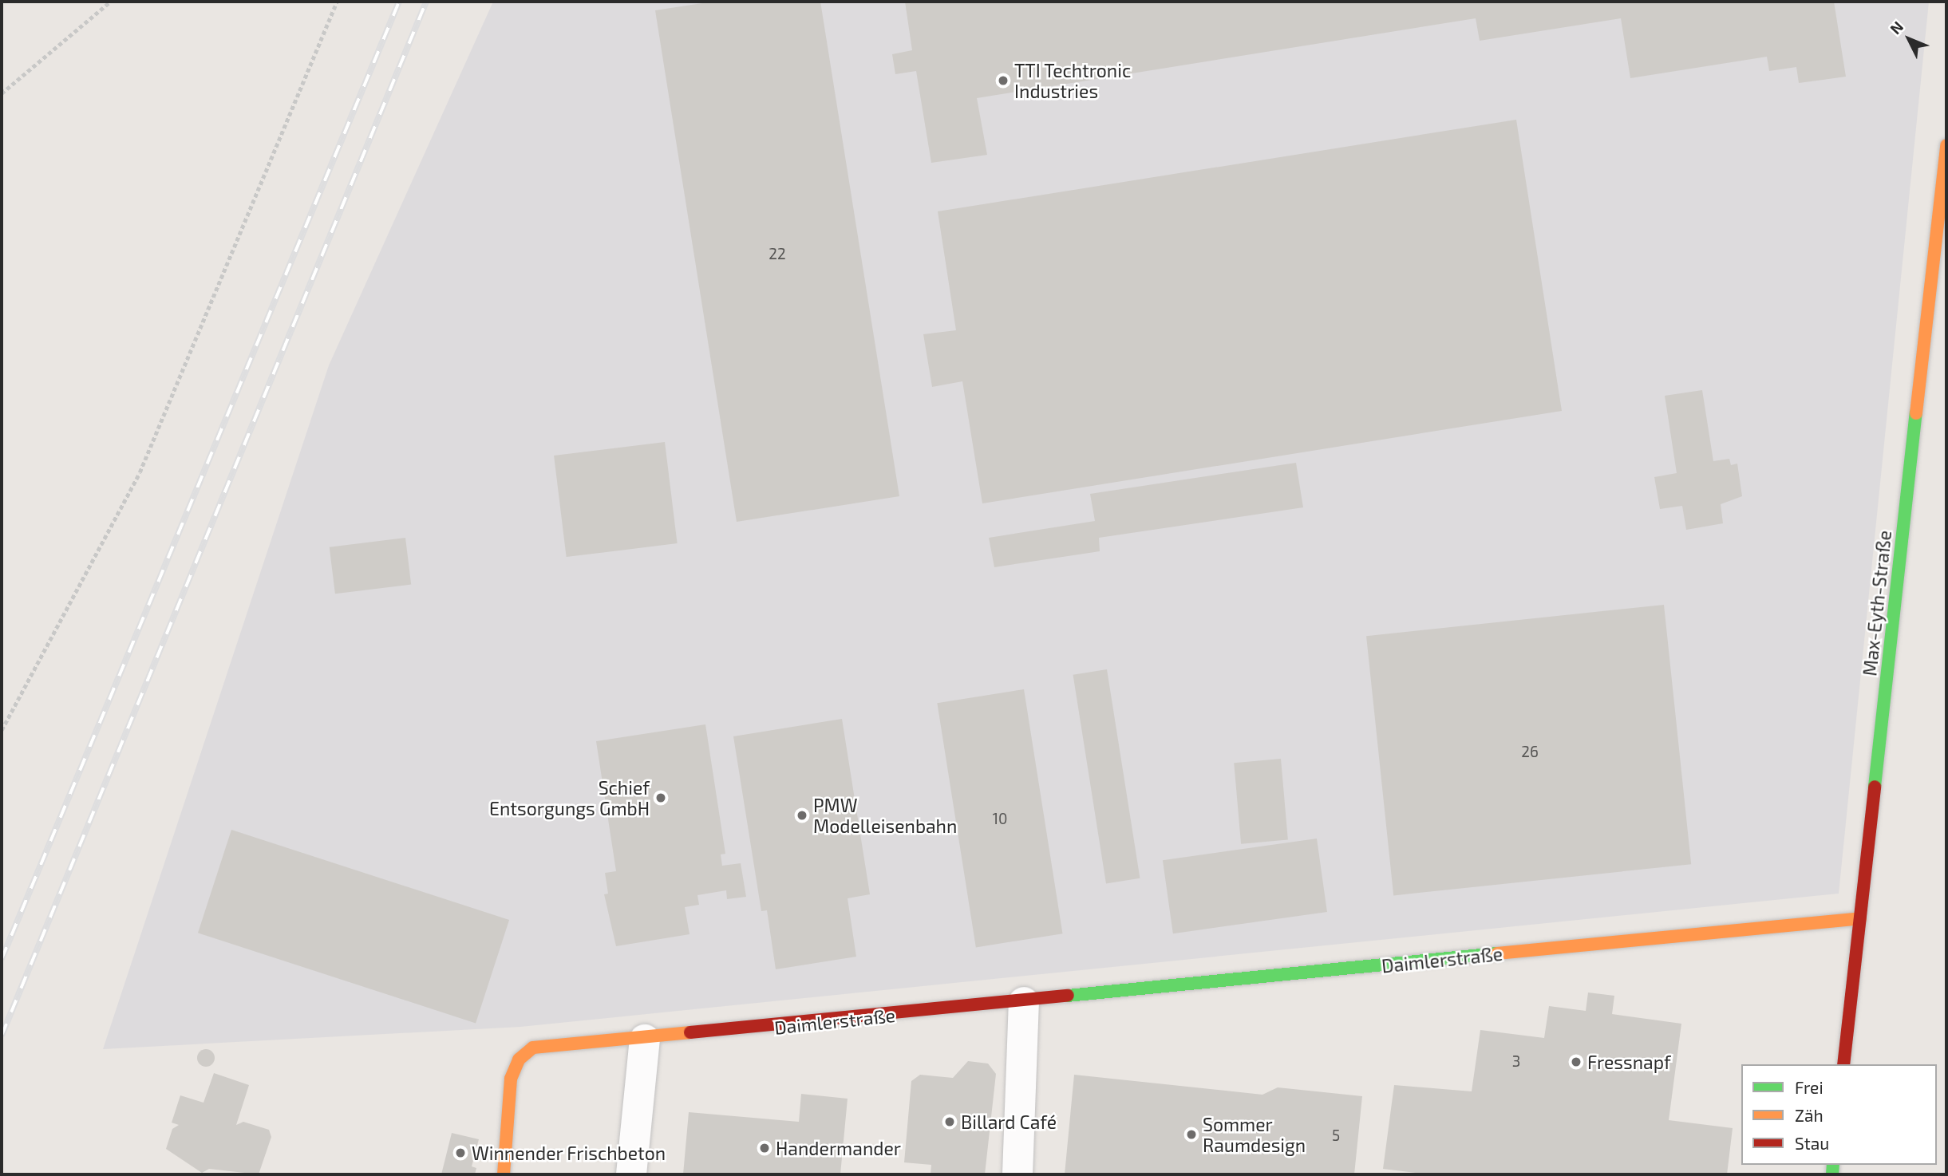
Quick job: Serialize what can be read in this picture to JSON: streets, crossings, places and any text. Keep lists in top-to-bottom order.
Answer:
{
  "streets": {
    "street": ["Max-Eyth-Straße", "Daimlerstraße"]
  },
  "crossings": [
    ["Max-Eyth-Straße", "Daimlerstraße"]
  ],
  "places": [
    "TTI Techtronic Industries",
    "Schief Entsorgungs GmbH",
    "PMW Modelleisenbahn",
    "Fressnapf",
    "Billard Café",
    "Sommer Raumdesign",
    "Handermander",
    "Winnender Frischbeton"
  ],
  "house_numbers": [
    "22",
    "26",
    "10",
    "3",
    "5"
  ],
  "legend": ["Frei", "Zäh", "Stau"],
  "north": "top left"
}
